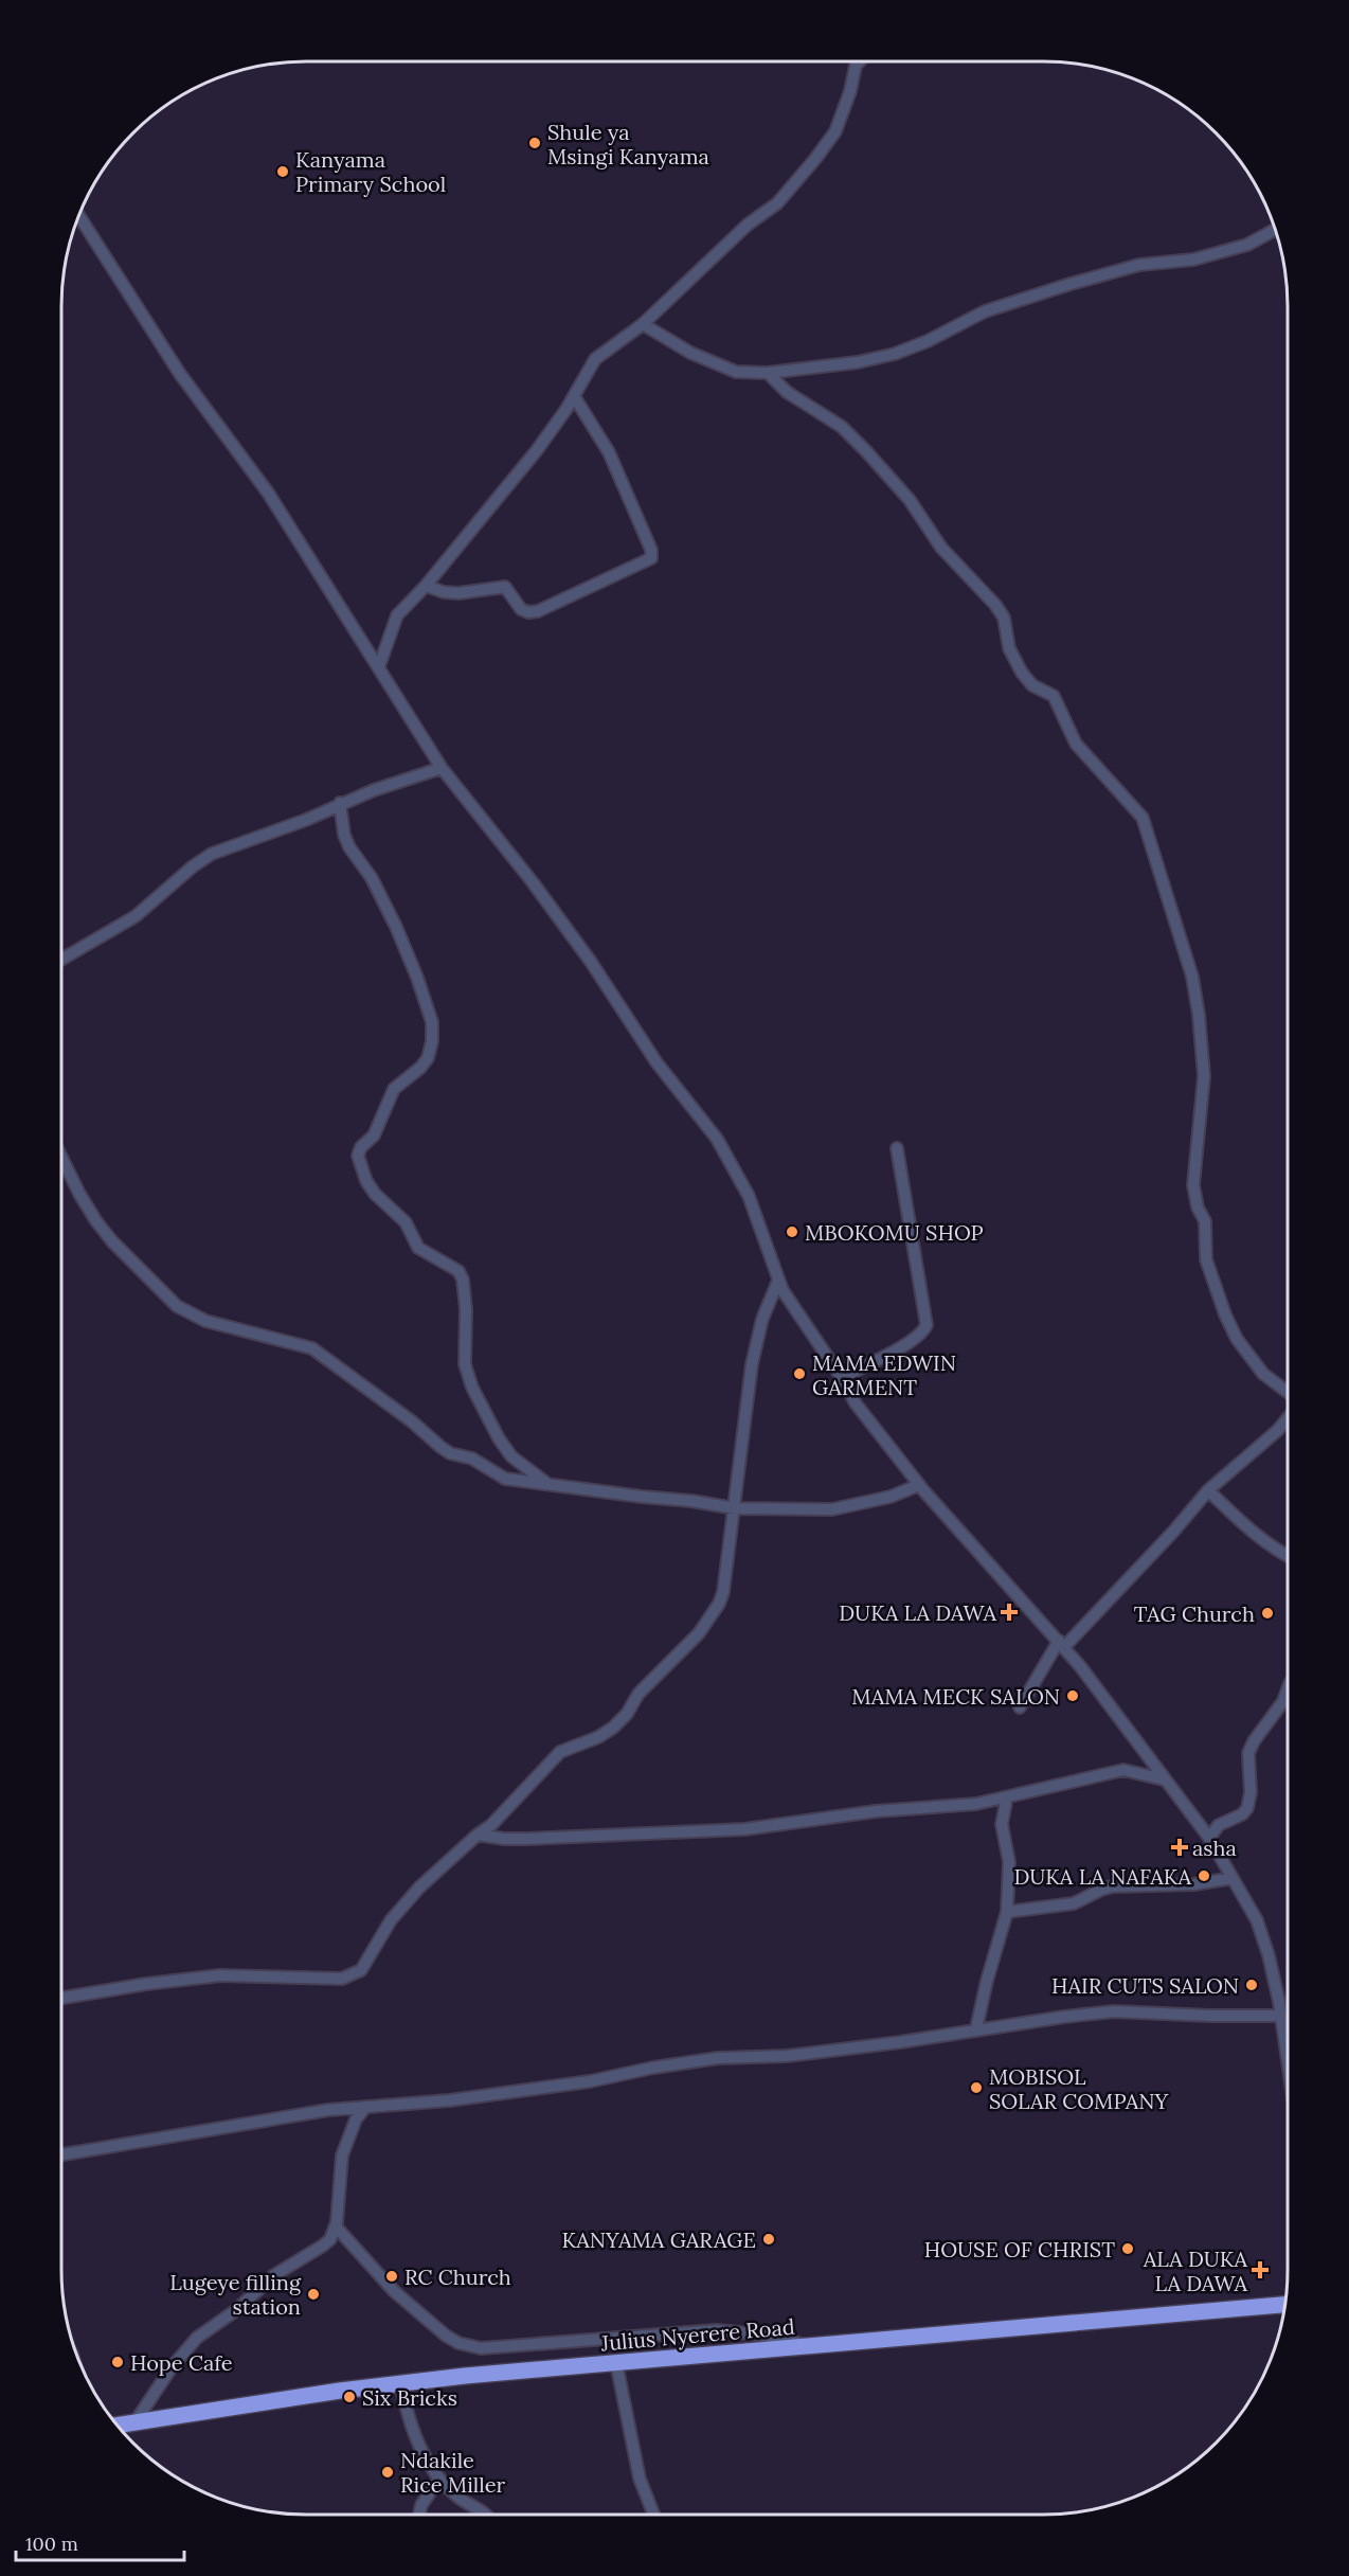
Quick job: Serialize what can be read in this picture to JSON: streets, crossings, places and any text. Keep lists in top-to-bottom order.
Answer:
{
  "streets": {
    "highway": ["Julius Nyerere Road"]
  },
  "places": {
    "other": [
      "Shule ya Msingi Kanyama",
      "Kanyama Primary School",
      "MBOKOMU SHOP",
      "MAMA EDWIN GARMENT",
      "TAG Church",
      "MAMA MECK SALON",
      "DUKA LA NAFAKA",
      "HAIR CUTS SALON",
      "MOBISOL SOLAR COMPANY",
      "KANYAMA GARAGE",
      "HOUSE OF CHRIST",
      "RC Church",
      "Lugeye filling station",
      "Hope Cafe",
      "Six Bricks",
      "Ndakile Rice Miller"
    ],
    "health": ["DUKA LA DAWA", "asha", "ALA DUKA LA DAWA"]
  },
  "scale_bar": "100 m"
}
